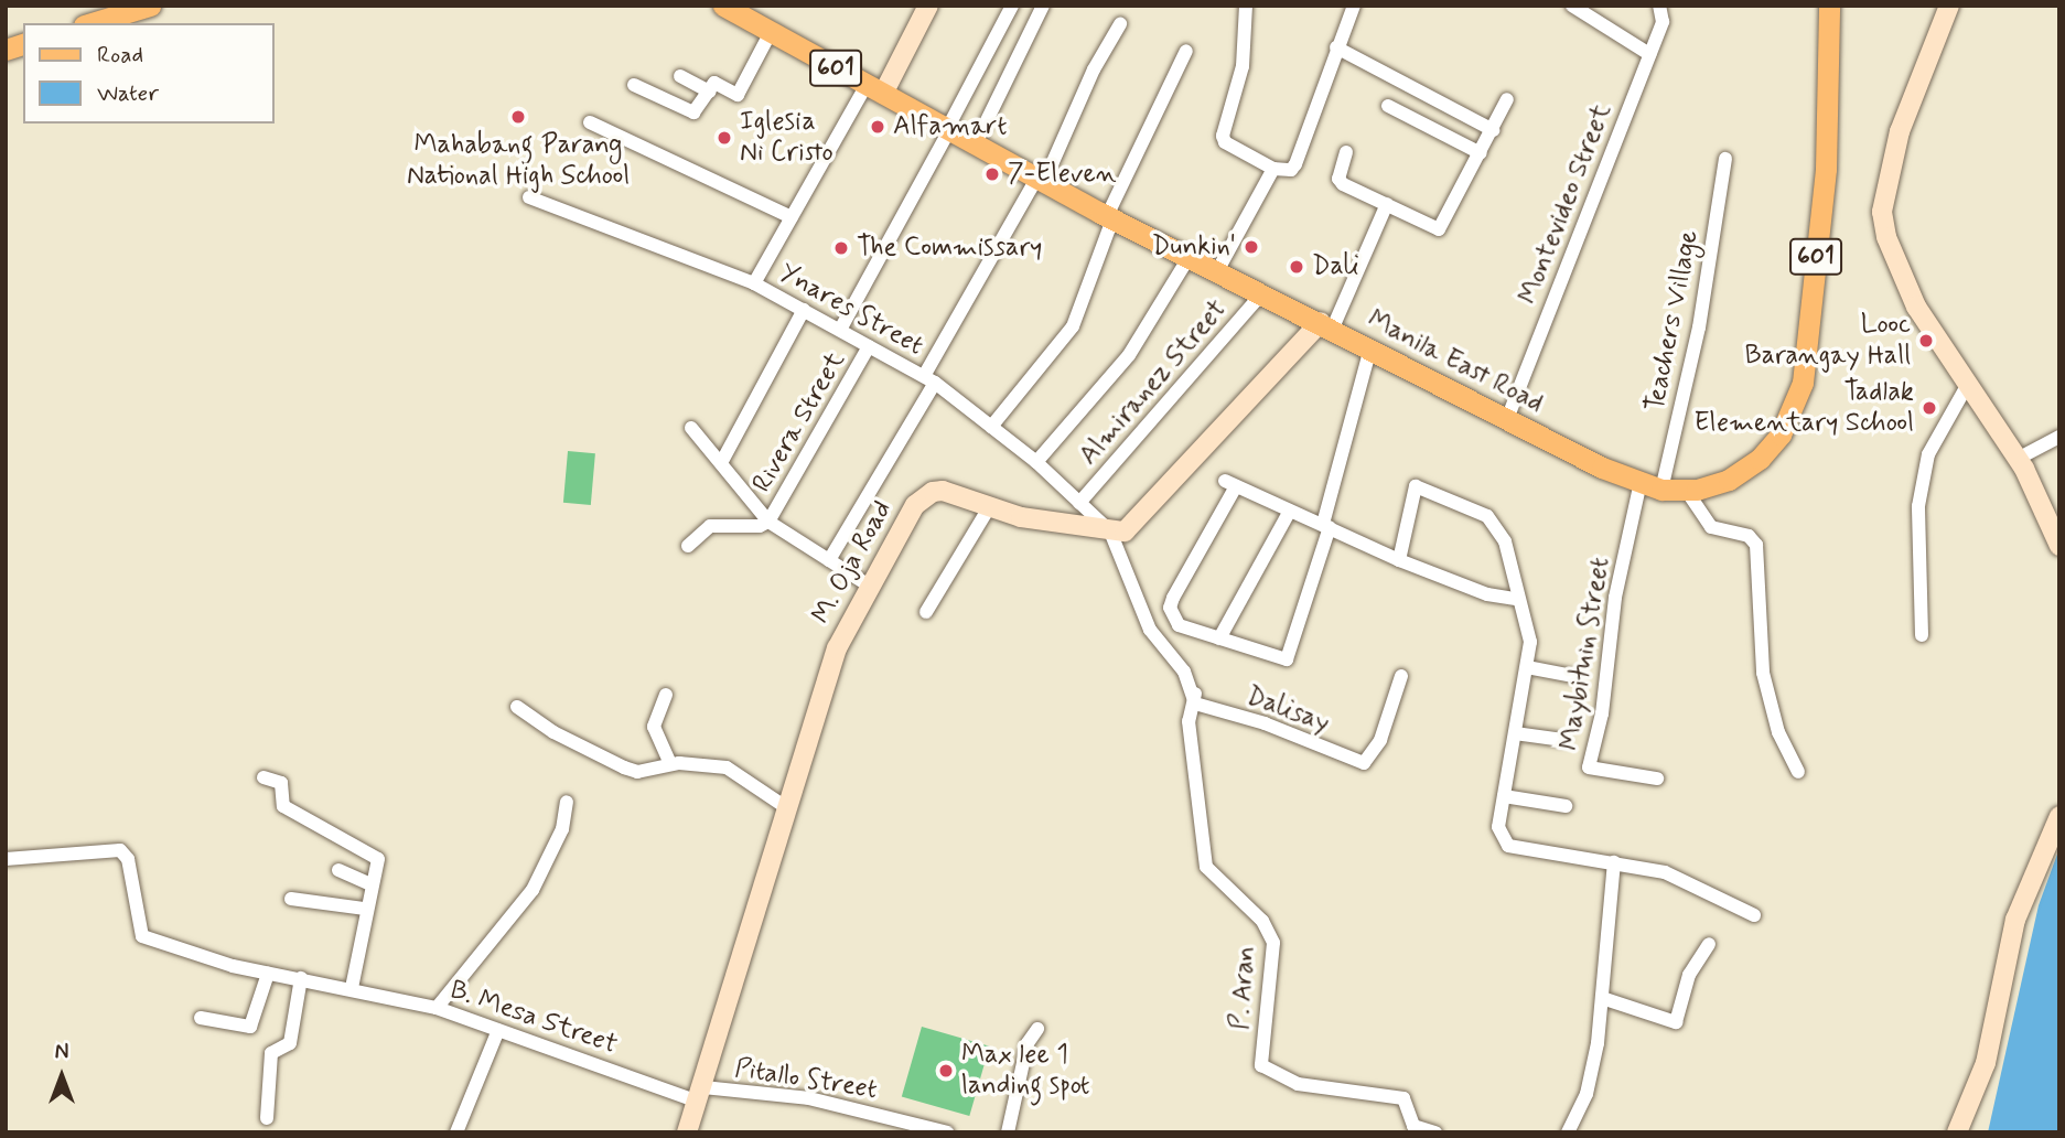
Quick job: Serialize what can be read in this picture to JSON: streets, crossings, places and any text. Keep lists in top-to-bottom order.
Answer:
{
  "streets": {
    "main road": ["601", "Manila East Road"],
    "street": [
      "Montevideo Street",
      "Ynares Street",
      "Teachers Village",
      "Almiranez Street",
      "Rivera Street",
      "M. Oja Road",
      "Maybituin Street",
      "Dalisay",
      "P. Aran",
      "B. Mesa Street",
      "Pitallo Street"
    ]
  },
  "crossings": [
    ["Montevideo Street", "Manila East Road"],
    ["Ynares Street", "Almiranez Street"],
    ["Ynares Street", "Rivera Street"],
    ["Ynares Street", "M. Oja Road"],
    ["Teachers Village", "Manila East Road"],
    ["Manila East Road", "Almiranez Street"],
    ["Manila East Road", "Maybituin Street"],
    ["M. Oja Road", "B. Mesa Street"],
    ["M. Oja Road", "Pitallo Street"],
    ["Dalisay", "P. Aran"],
    ["B. Mesa Street", "Pitallo Street"]
  ],
  "places": [
    "Mahabang Parang National High School",
    "Alfamart",
    "Iglesia Ni Cristo",
    "7-Eleven",
    "Dunkin'",
    "The Commissary",
    "Dali",
    "Looc Barangay Hall",
    "Tadlak Elementary School",
    "Max lee 1 landing spot"
  ],
  "legend": ["Road", "Water"],
  "north": "top"
}
